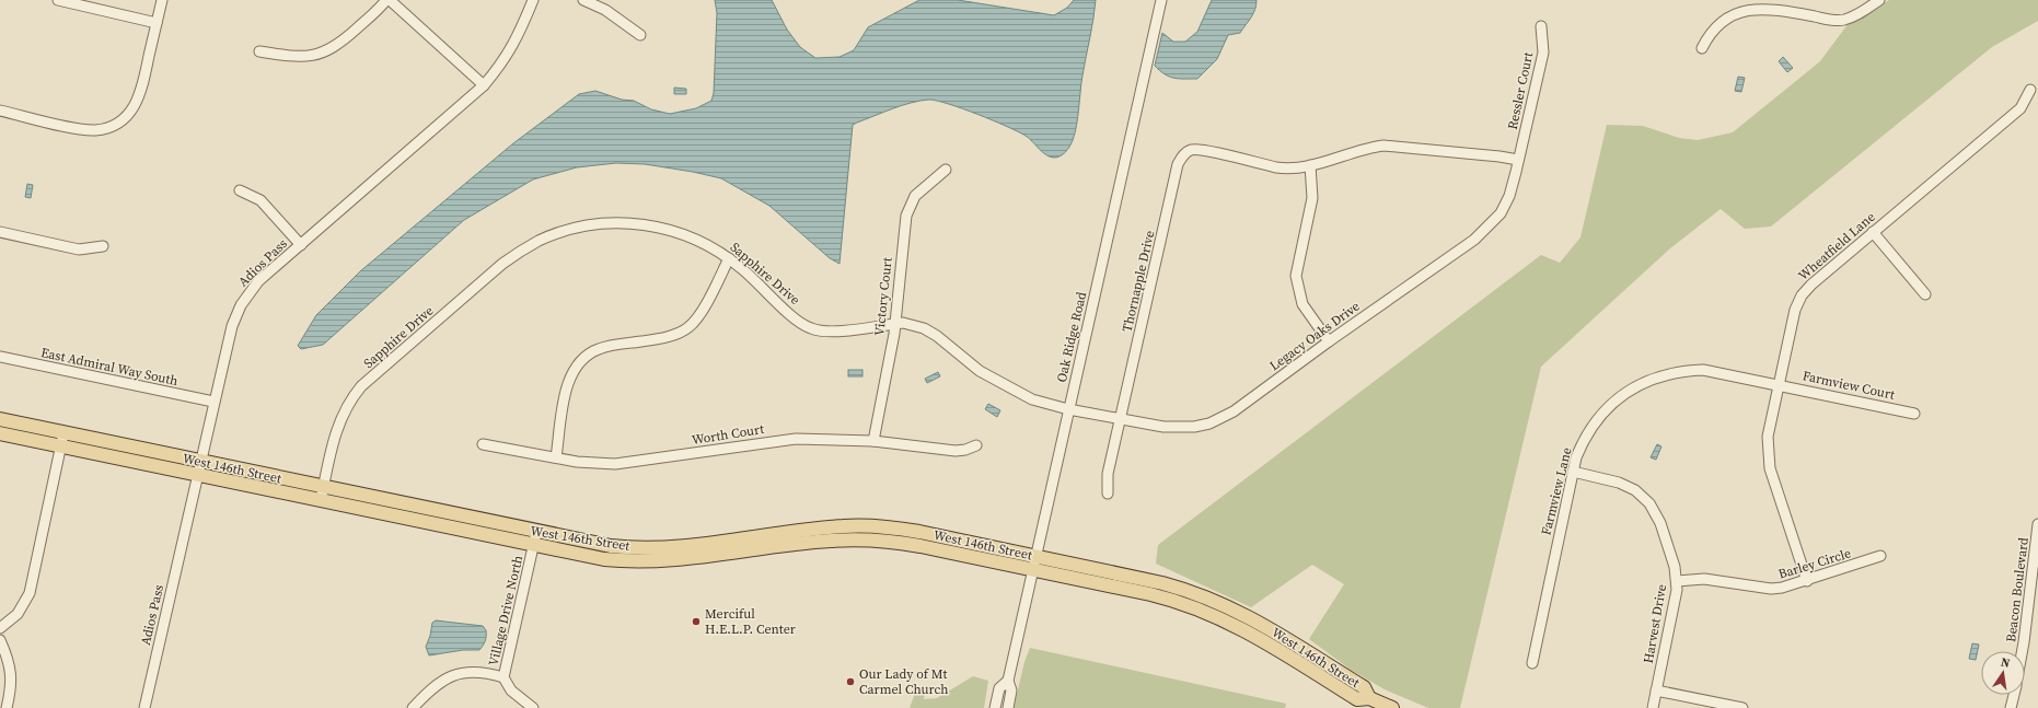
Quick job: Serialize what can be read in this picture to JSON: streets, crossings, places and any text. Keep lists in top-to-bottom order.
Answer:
{
  "streets": {
    "main road": ["West 146th Street"],
    "street": [
      "Ressler Court",
      "Wheatfield Lane",
      "Adios Pass",
      "Sapphire Drive",
      "Thornapple Drive",
      "Victory Court",
      "Legacy Oaks Drive",
      "Oak Ridge Road",
      "East Admiral Way South",
      "Farmview Court",
      "Worth Court",
      "Farmview Lane",
      "Barley Circle",
      "Beacon Boulevard",
      "Village Drive North",
      "Harvest Drive"
    ]
  },
  "crossings": [
    ["Ressler Court", "Legacy Oaks Drive"],
    ["Wheatfield Lane", "Farmview Court"],
    ["Wheatfield Lane", "Farmview Lane"],
    ["Wheatfield Lane", "Barley Circle"],
    ["Adios Pass", "East Admiral Way South"],
    ["Adios Pass", "West 146th Street"],
    ["Sapphire Drive", "Victory Court"],
    ["Sapphire Drive", "Legacy Oaks Drive"],
    ["Sapphire Drive", "Oak Ridge Road"],
    ["Sapphire Drive", "West 146th Street"],
    ["Thornapple Drive", "Legacy Oaks Drive"],
    ["Victory Court", "Worth Court"],
    ["Legacy Oaks Drive", "Oak Ridge Road"],
    ["Oak Ridge Road", "West 146th Street"],
    ["Farmview Court", "Farmview Lane"],
    ["West 146th Street", "Village Drive North"],
    ["Farmview Lane", "Harvest Drive"],
    ["Barley Circle", "Harvest Drive"]
  ],
  "places": ["Merciful H.E.L.P. Center", "Our Lady of Mt Carmel Church"],
  "north": "top"
}
